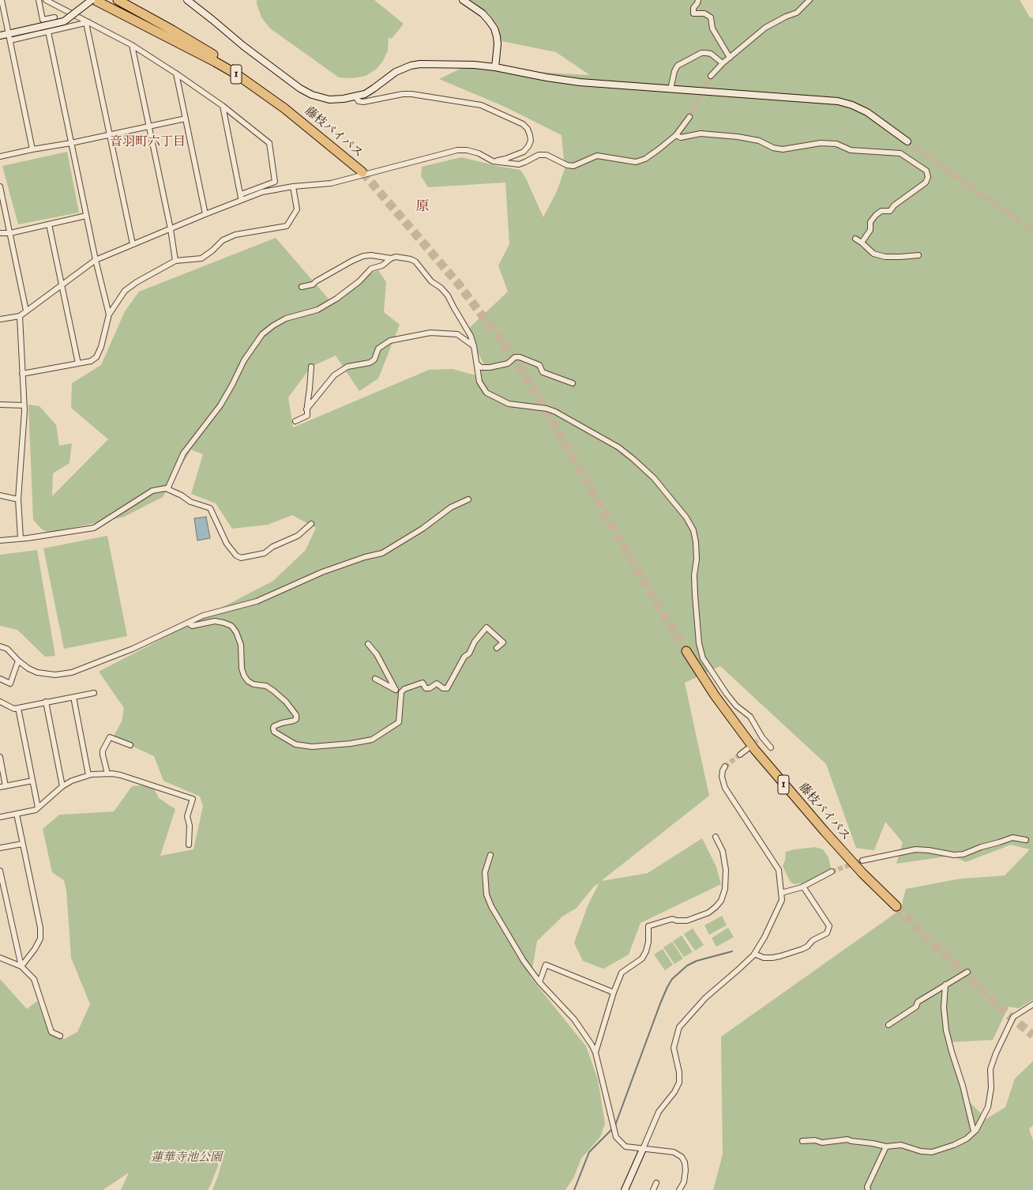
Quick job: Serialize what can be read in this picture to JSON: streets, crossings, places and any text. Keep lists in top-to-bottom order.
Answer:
{
  "streets": {
    "highway": ["1", "藤枝バイパス"]
  },
  "districts": ["音羽町六丁目", "原"],
  "parks": ["蓮華寺池公園"]
}
